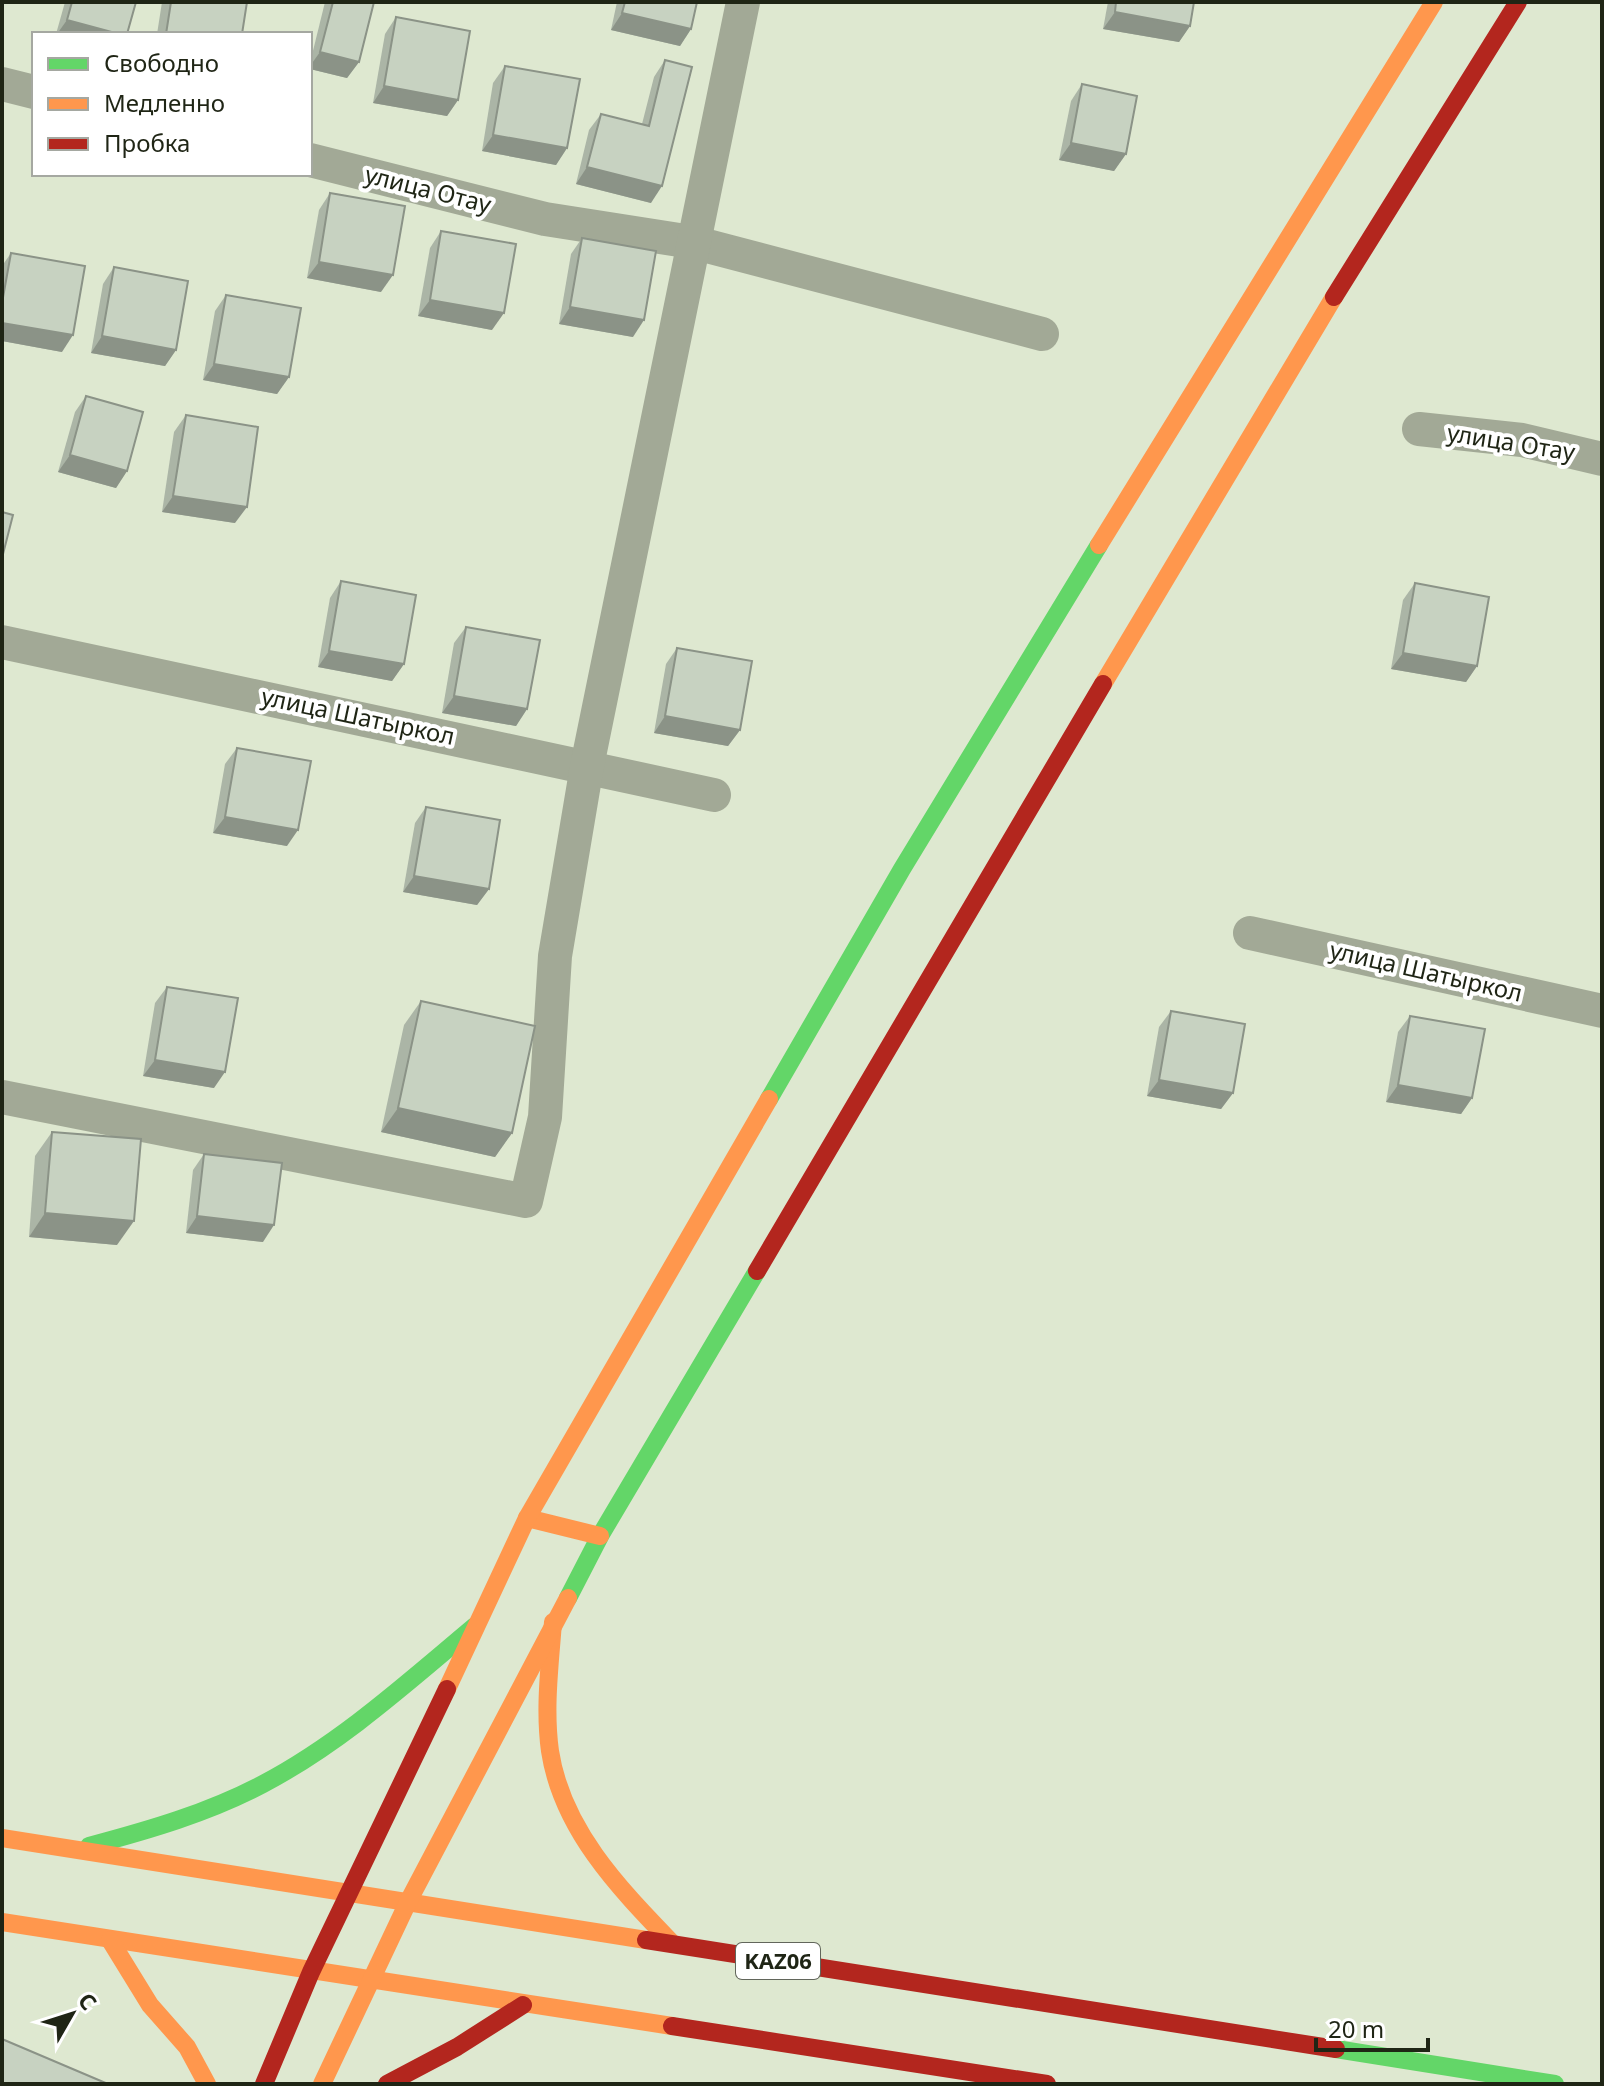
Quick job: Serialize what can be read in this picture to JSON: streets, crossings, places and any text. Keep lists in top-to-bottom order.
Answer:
{
  "streets": {
    "main road": ["KАZ06"],
    "street": ["улица Отау", "улица Шатыркол"]
  },
  "legend": ["Свободно", "Медленно", "Пробка"],
  "scale_bar": "20 m",
  "north": "top right"
}
